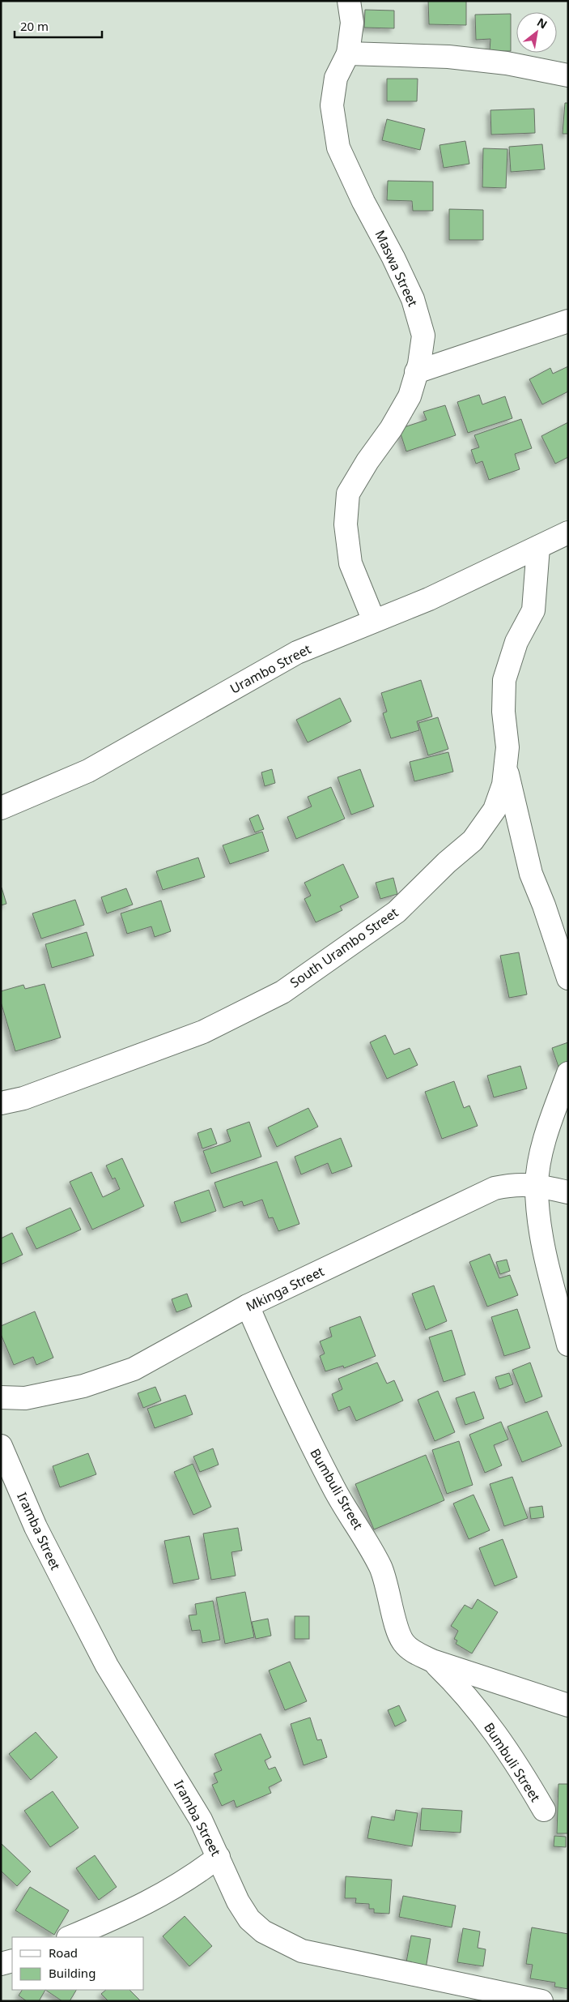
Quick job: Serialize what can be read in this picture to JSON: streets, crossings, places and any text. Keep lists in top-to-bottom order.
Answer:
{
  "streets": {
    "street": [
      "Maswa Street",
      "Urambo Street",
      "South Urambo Street",
      "Mkinga Street",
      "Bumbuli Street",
      "Iramba Street"
    ]
  },
  "crossings": [
    ["Maswa Street", "Urambo Street"],
    ["Urambo Street", "South Urambo Street"],
    ["Mkinga Street", "Bumbuli Street"]
  ],
  "legend": ["Road", "Building"],
  "scale_bar": "20 m",
  "north": "top right"
}
